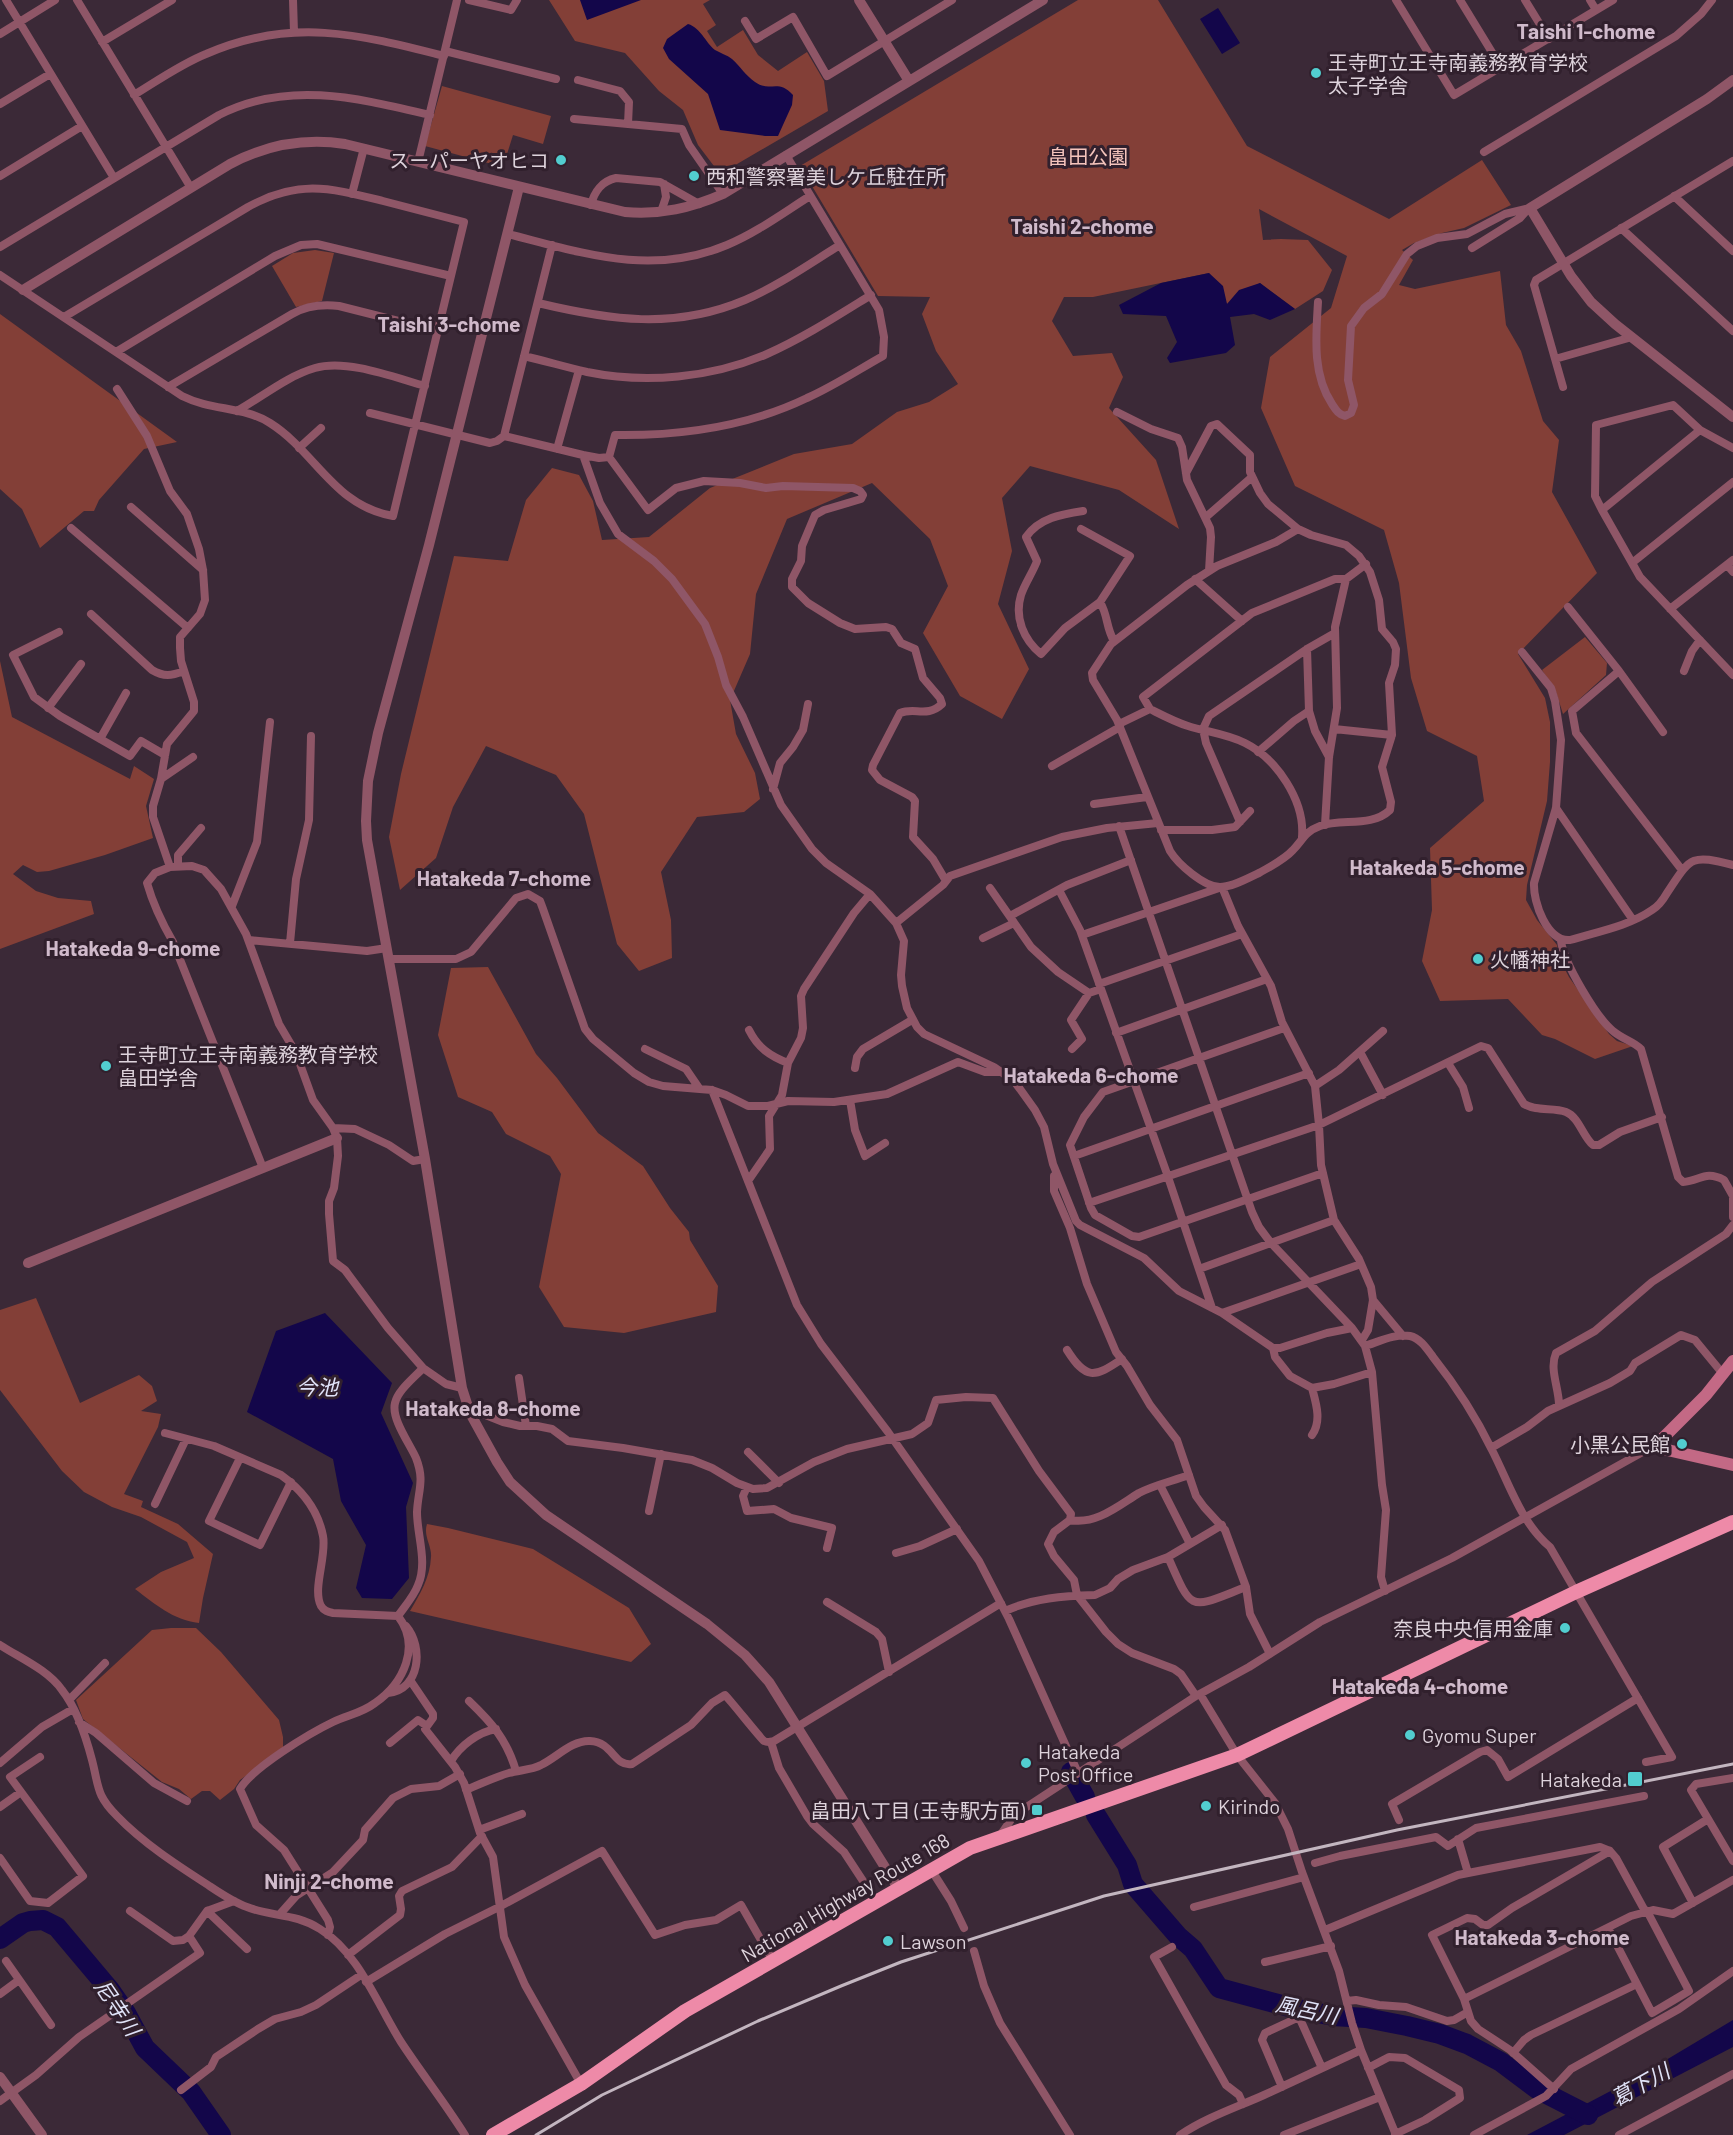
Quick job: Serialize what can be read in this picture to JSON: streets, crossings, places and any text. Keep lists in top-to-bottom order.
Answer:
{
  "streets": {
    "highway": ["National Highway Route 168"]
  },
  "districts": [
    "Taishi 1-chome",
    "Taishi 2-chome",
    "Taishi 3-chome",
    "Hatakeda 5-chome",
    "Hatakeda 7-chome",
    "Hatakeda 9-chome",
    "Hatakeda 6-chome",
    "Hatakeda 8-chome",
    "Hatakeda 4-chome",
    "Ninji 2-chome",
    "Hatakeda 3-chome"
  ],
  "water": [
    "今池",
    "尼寺川",
    "風呂川",
    "葛下川"
  ],
  "parks": ["畠田公園"],
  "places": {
    "other": [
      "王寺町立王寺南義務教育学校 太子学舎",
      "スーパーヤオヒコ",
      "西和警察署美しケ丘駐在所",
      "火幡神社",
      "王寺町立王寺南義務教育学校 畠田学舎",
      "小黒公民館",
      "奈良中央信用金庫",
      "Gyomu Super",
      "Hatakeda Post Office",
      "Kirindo",
      "Lawson"
    ],
    "transit": ["Hatakeda", "畠田八丁目 (王寺駅方面)"]
  }
}
